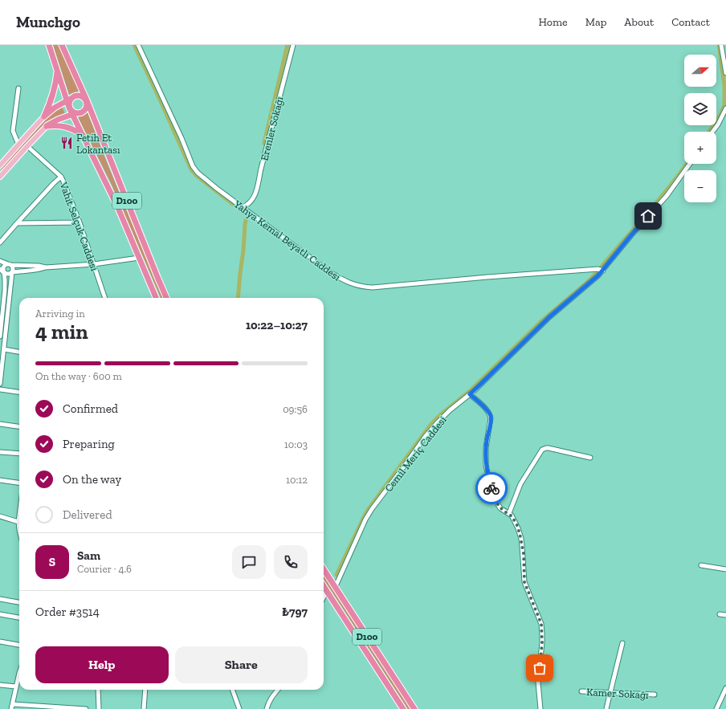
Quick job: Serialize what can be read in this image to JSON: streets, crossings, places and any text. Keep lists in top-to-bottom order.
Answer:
{
  "streets": {
    "highway": ["D100"],
    "street": [
      "Erenler Sokağı",
      "Vahit Selçuk Caddesi",
      "Yahya Kemal Beyatlı Caddesi",
      "Cemil Meriç Caddesi",
      "Kamer Sokağı"
    ]
  },
  "crossings": [
    ["Erenler Sokağı", "Yahya Kemal Beyatlı Caddesi"],
    ["D100", "Cemil Meriç Caddesi"],
    ["Yahya Kemal Beyatlı Caddesi", "Cemil Meriç Caddesi"]
  ],
  "places": {
    "restaurant": ["Fetih Et Lokantası"]
  },
  "north": "right",
  "page": {
    "header": "Munchgo",
    "nav": [
      "Home",
      "Map",
      "About",
      "Contact"
    ],
    "map_buttons": ["+", "−"],
    "heading": ["4 min", "Arriving in", "10:22–10:27"],
    "panel": [
      "Sam",
      "Courier · 4.6",
      "Order #3514",
      "₺797"
    ],
    "bar": "On the way · 600 m",
    "list": [
      ["Confirmed", "09:56"],
      ["Preparing", "10:03"],
      ["On the way", "10:12"],
      "Delivered"
    ],
    "round": "S",
    "buttons": ["Help", "Share"]
  }
}
